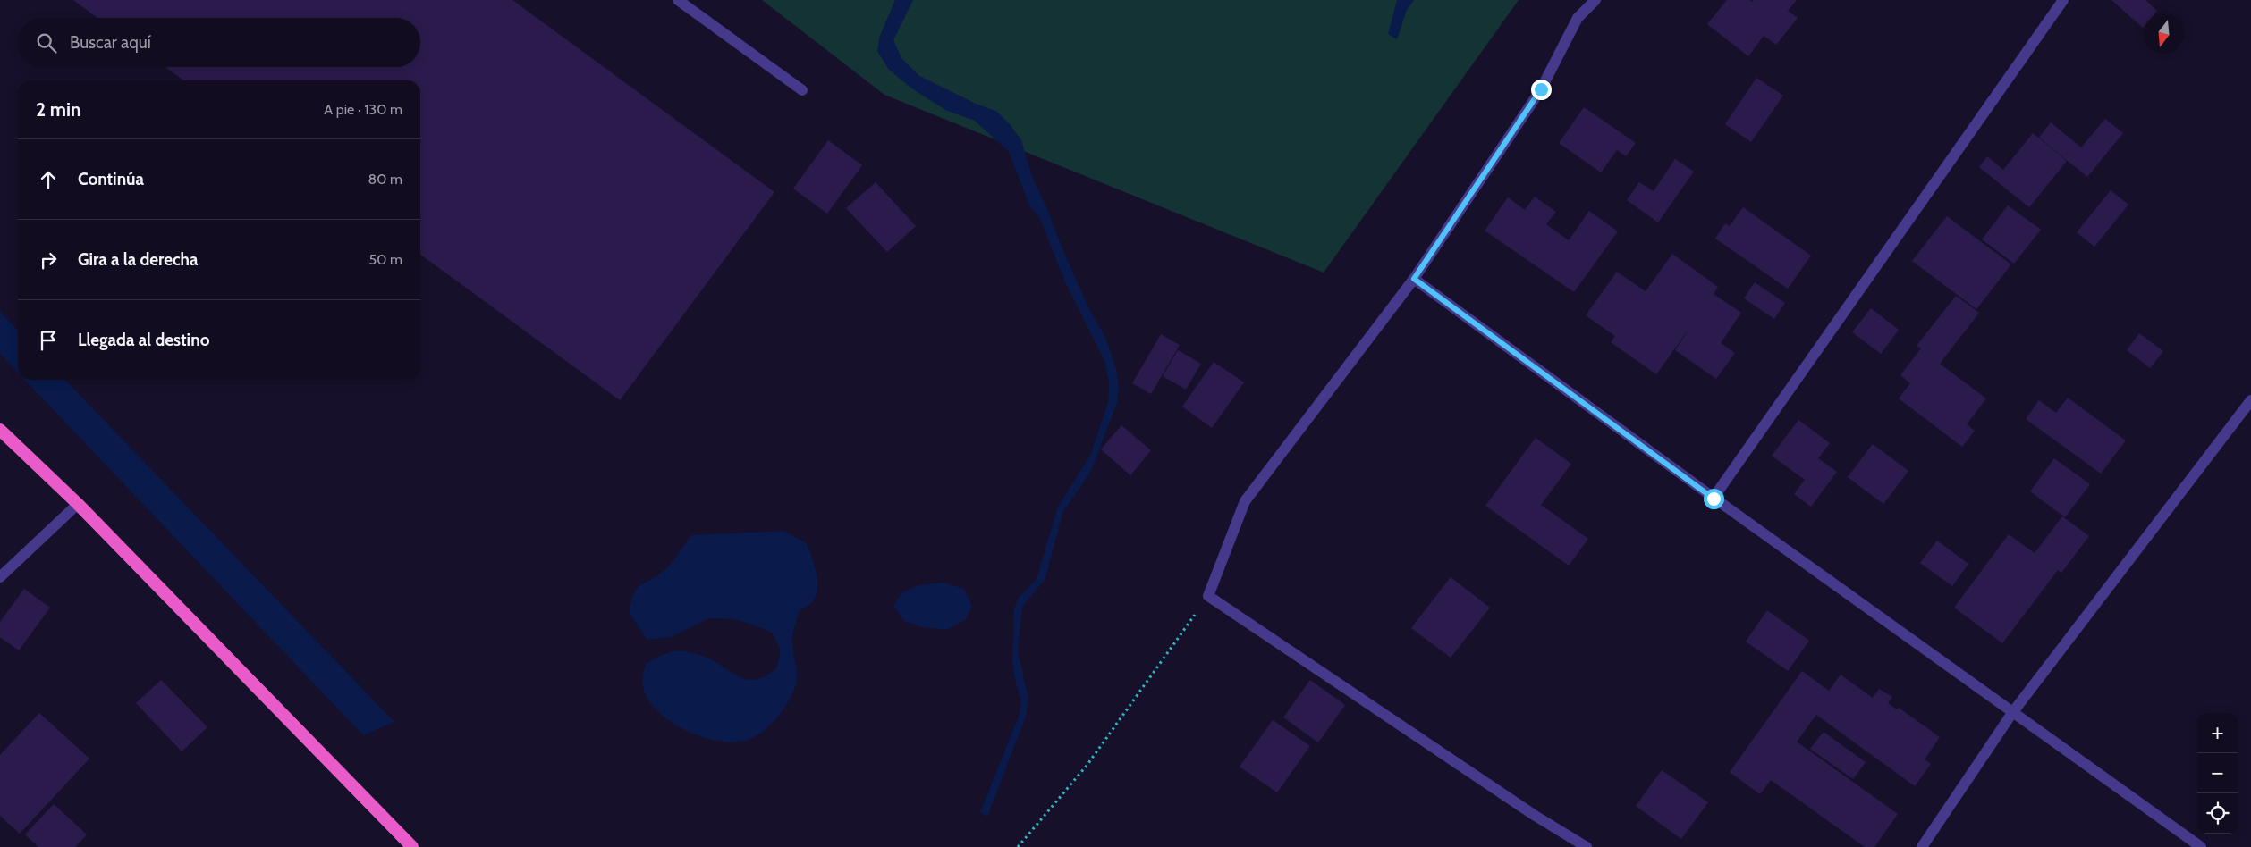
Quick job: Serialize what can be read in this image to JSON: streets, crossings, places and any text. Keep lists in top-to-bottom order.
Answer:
{
  "north": "bottom",
  "page": {
    "search": "Buscar aquí",
    "heading": ["2 min", "A pie · 130 m"],
    "list": [
      ["Continúa", "80 m"],
      ["Gira a la derecha", "50 m"],
      "Llegada al destino"
    ],
    "map_buttons": ["+", "−"]
  }
}
